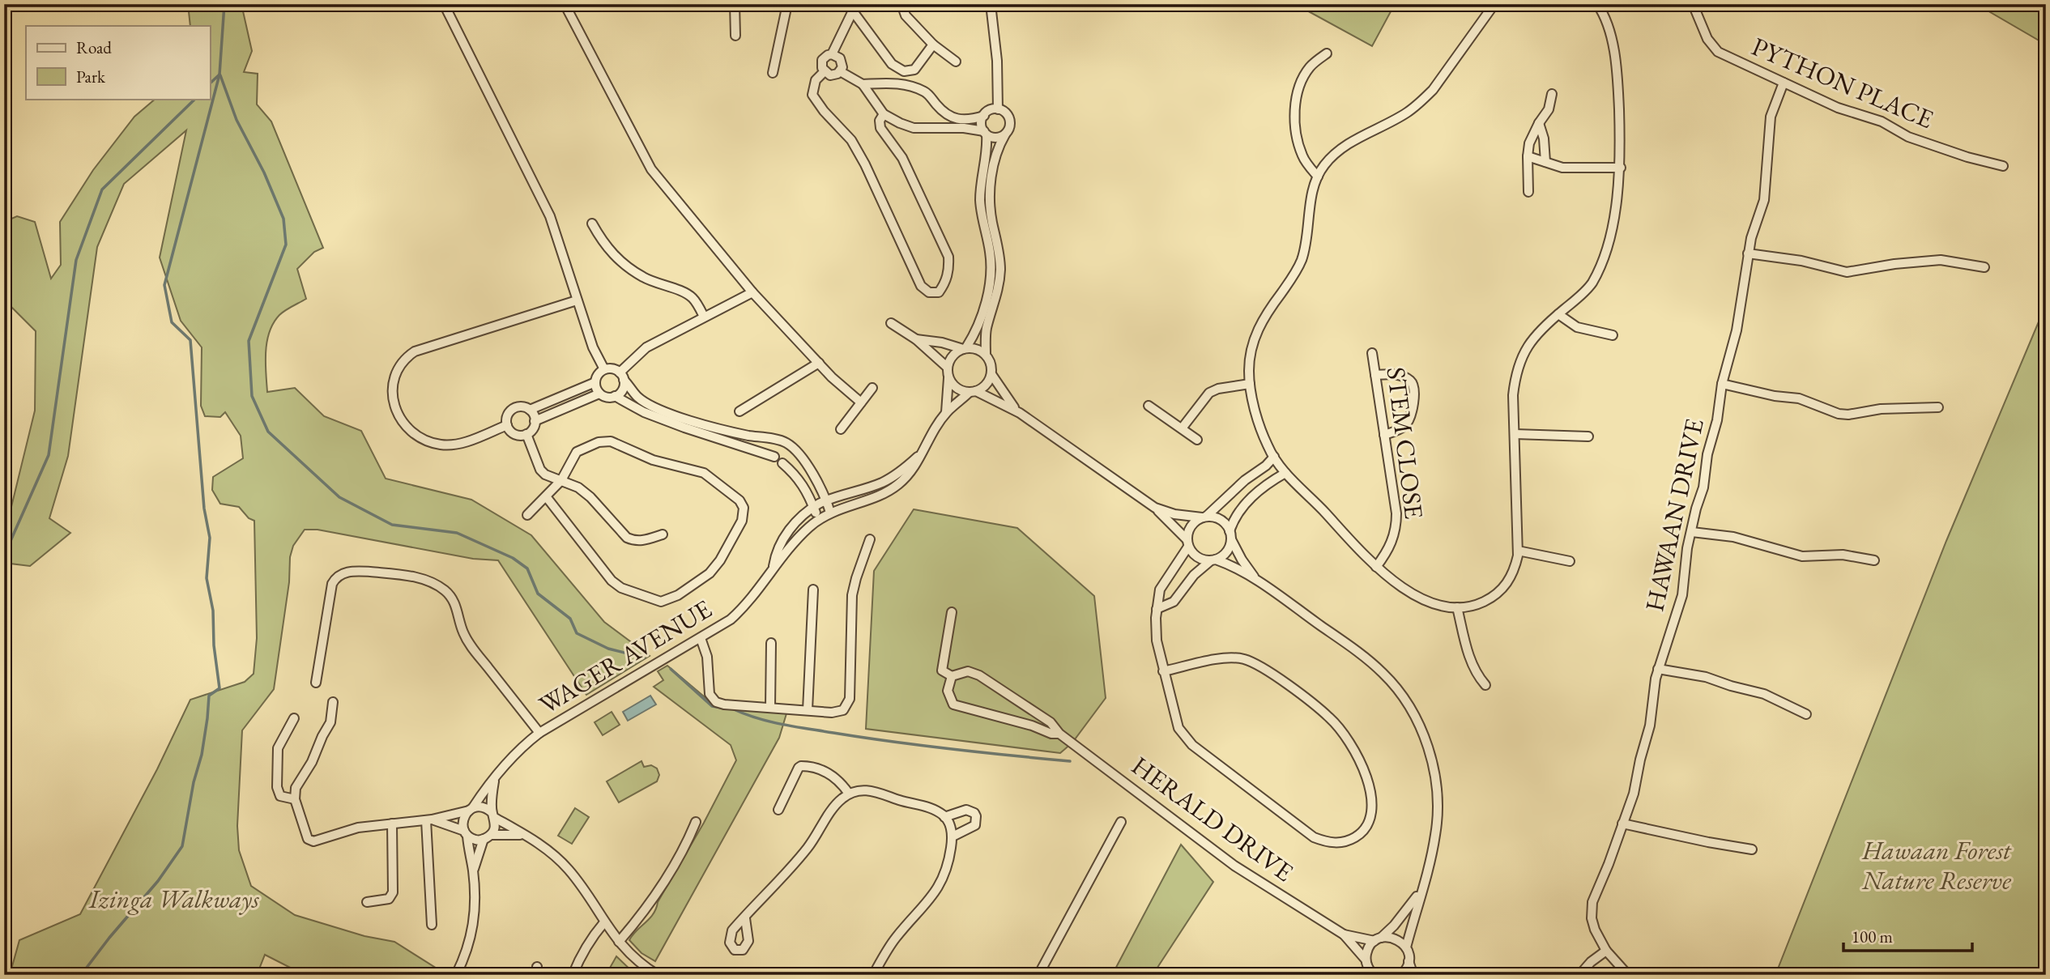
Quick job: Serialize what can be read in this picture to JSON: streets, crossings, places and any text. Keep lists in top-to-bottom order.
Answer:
{
  "streets": {
    "street": [
      "PYTHON PLACE",
      "STEM CLOSE",
      "HAWAAN DRIVE",
      "WAGER AVENUE",
      "HERALD DRIVE"
    ]
  },
  "crossings": [
    ["PYTHON PLACE", "HAWAAN DRIVE"]
  ],
  "parks": ["Hawaan Forest Nature Reserve", "Izinga Walkways"],
  "legend": ["Road", "Park"],
  "scale_bar": "100 m"
}
